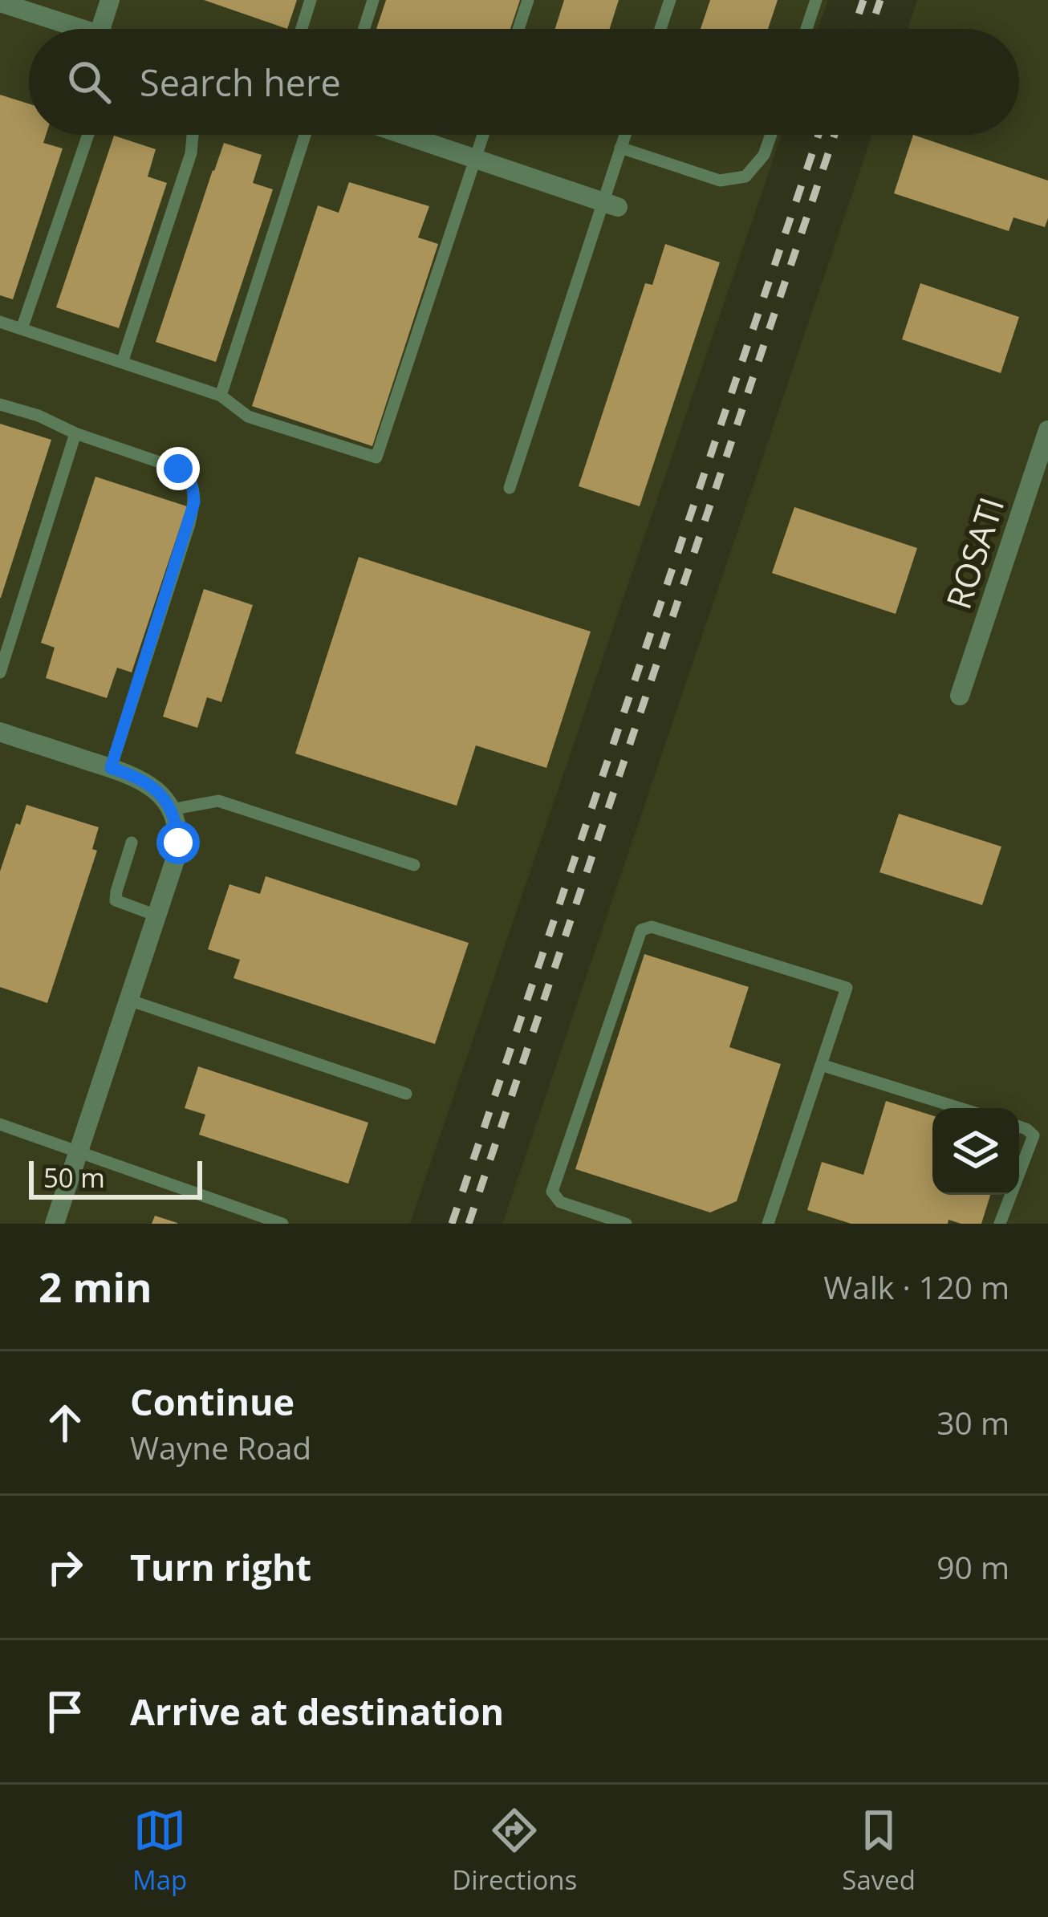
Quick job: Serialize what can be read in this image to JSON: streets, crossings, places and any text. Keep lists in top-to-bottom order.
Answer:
{
  "streets": {
    "street": ["ROSATI"]
  },
  "scale_bar": "50 m",
  "page": {
    "search": "Search here",
    "scale": "50 m",
    "heading": ["2 min", "Walk · 120 m"],
    "list": [
      ["Continue", "Wayne Road", "30 m"],
      ["Turn right", "90 m"],
      "Arrive at destination"
    ],
    "nav": ["Map", "Directions", "Saved"]
  }
}
